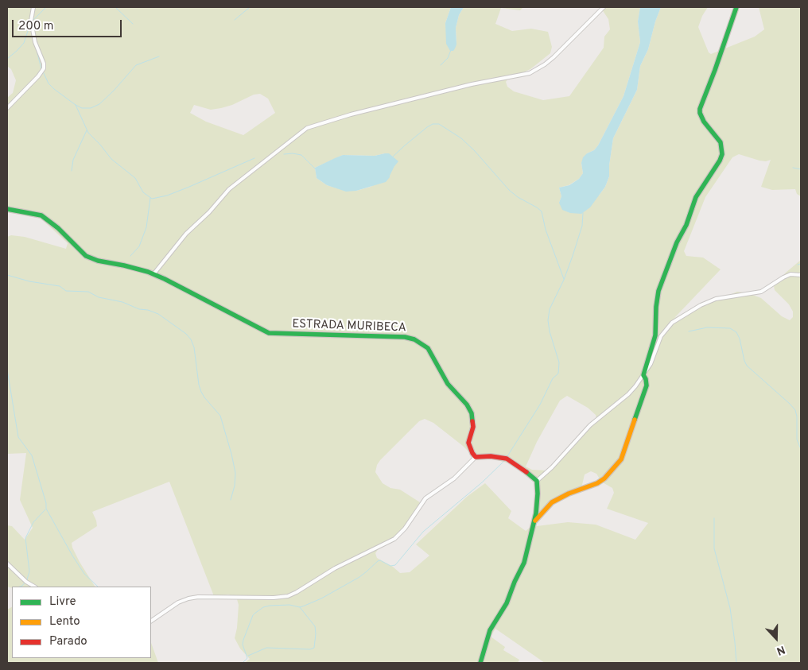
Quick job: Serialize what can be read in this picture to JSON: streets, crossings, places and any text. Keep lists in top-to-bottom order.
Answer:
{
  "streets": {
    "street": ["ESTRADA MURIBECA"]
  },
  "legend": ["Livre", "Lento", "Parado"],
  "scale_bar": "200 m",
  "north": "bottom"
}
